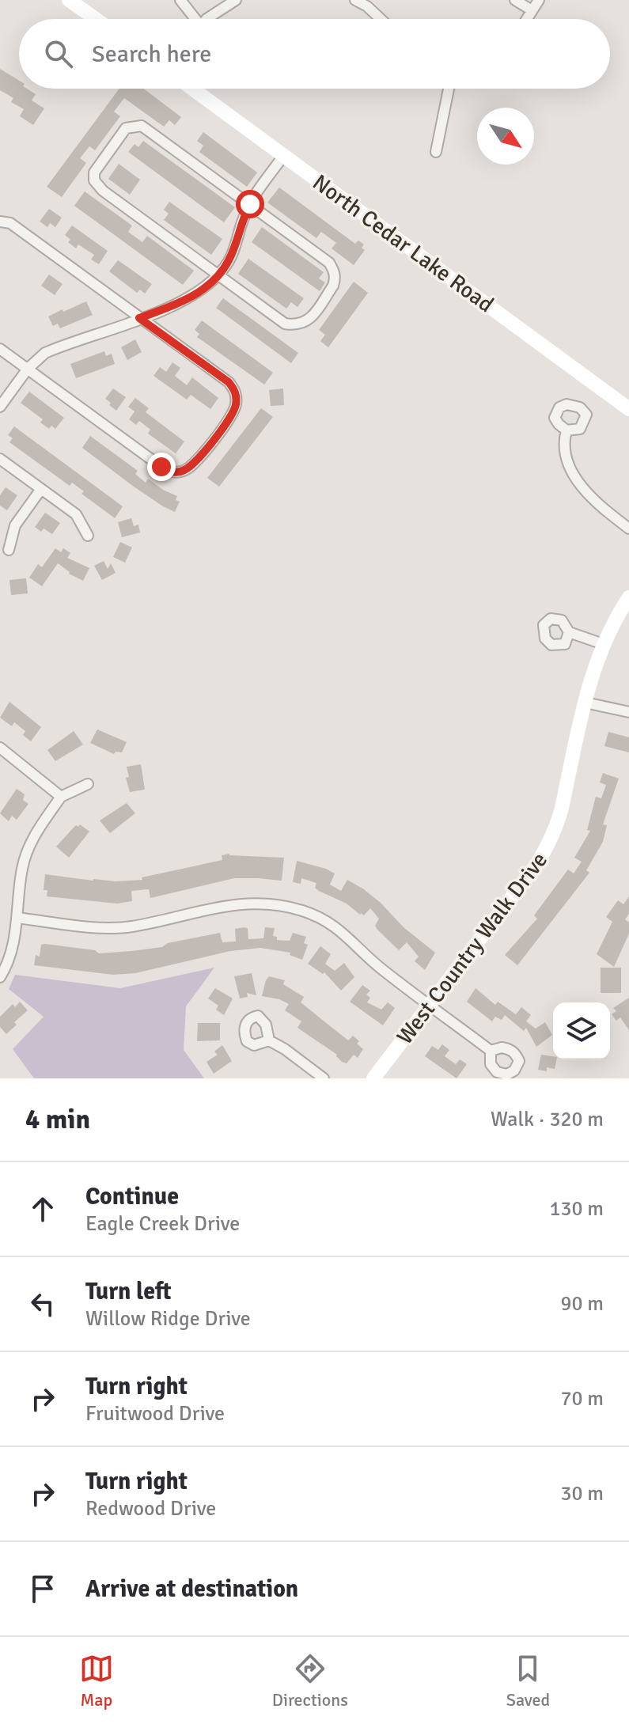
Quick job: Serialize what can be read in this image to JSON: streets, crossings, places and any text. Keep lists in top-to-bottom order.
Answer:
{
  "streets": {
    "main road": ["North Cedar Lake Road", "West Country Walk Drive"]
  },
  "north": "bottom right",
  "page": {
    "search": "Search here",
    "heading": ["4 min", "Walk · 320 m"],
    "list": [
      ["Continue", "Eagle Creek Drive", "130 m"],
      ["Turn left", "Willow Ridge Drive", "90 m"],
      ["Turn right", "Fruitwood Drive", "70 m"],
      ["Turn right", "Redwood Drive", "30 m"],
      "Arrive at destination"
    ],
    "nav": ["Map", "Directions", "Saved"]
  }
}
